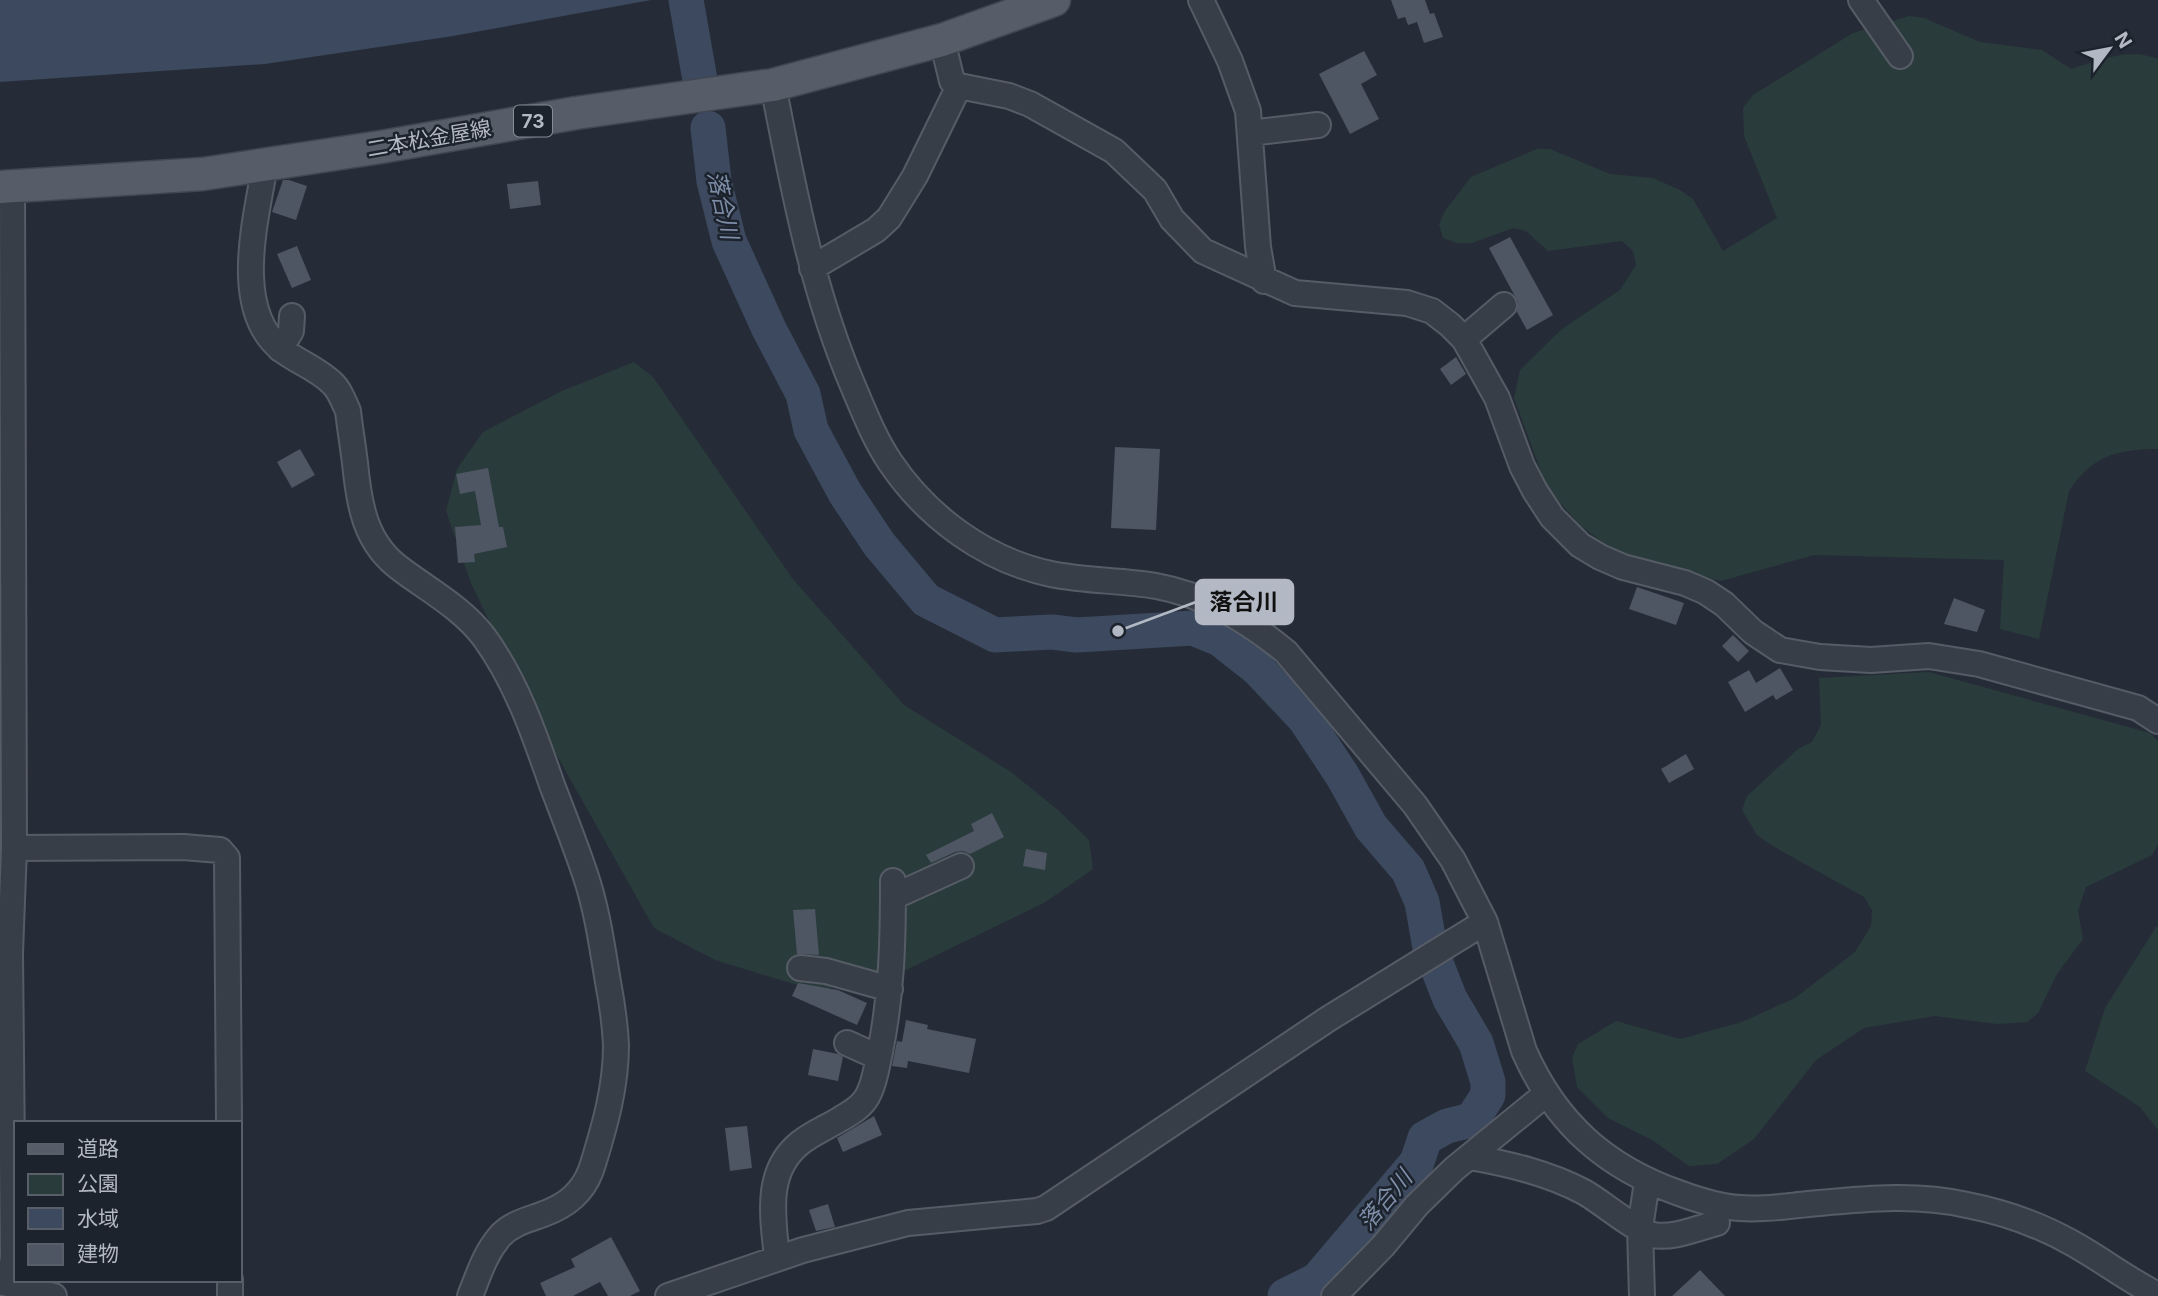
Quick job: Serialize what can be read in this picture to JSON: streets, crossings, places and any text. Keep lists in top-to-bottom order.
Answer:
{
  "streets": {
    "main road": ["73", "二本松金屋線"]
  },
  "water": ["落合川"],
  "places": ["落合川"],
  "legend": [
    "道路",
    "公園",
    "水域",
    "建物"
  ],
  "north": "top right"
}
